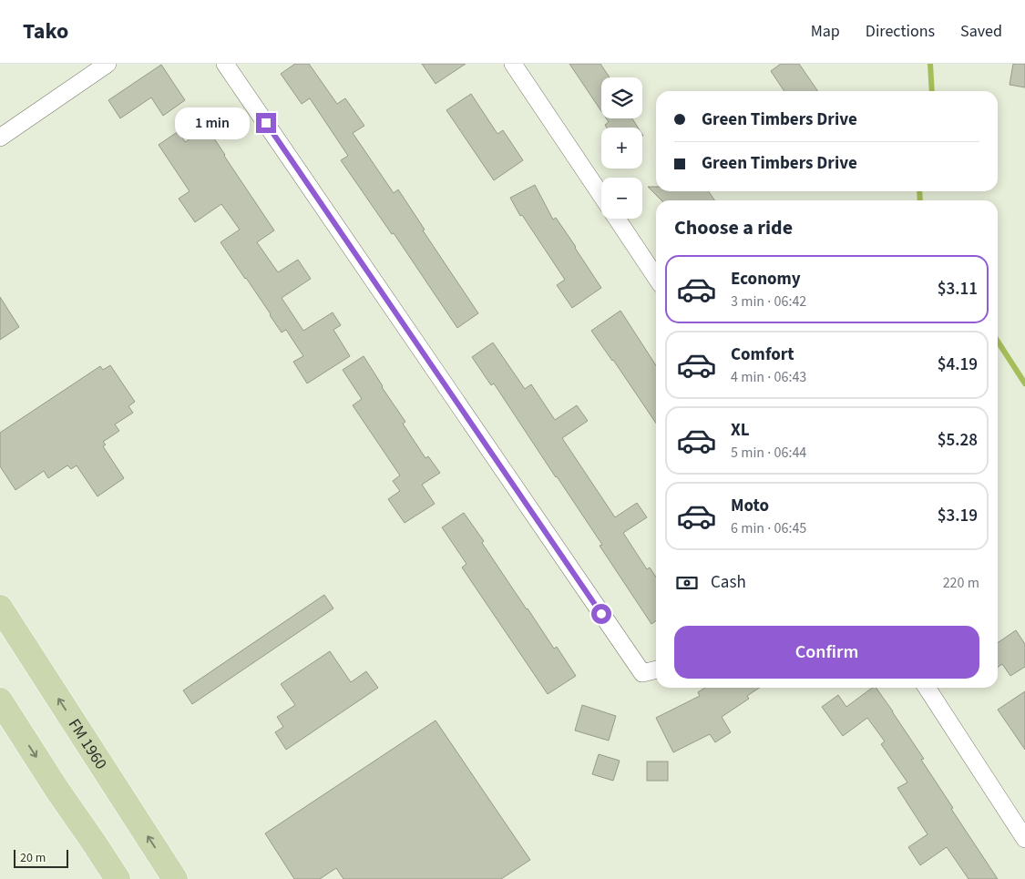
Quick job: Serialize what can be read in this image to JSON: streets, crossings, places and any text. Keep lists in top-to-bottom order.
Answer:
{
  "streets": {
    "main road": ["FM 1960"]
  },
  "scale_bar": "20 m",
  "page": {
    "header": "Tako",
    "nav": ["Map", "Directions", "Saved"],
    "map_buttons": ["+", "−"],
    "banner": ["Green Timbers Drive", "Green Timbers Drive"],
    "bubble": "1 min",
    "heading": "Choose a ride",
    "list": [
      {
        "name": "Economy",
        "note": "3 min · 06:42",
        "value": "$3.11"
      },
      {
        "name": "Comfort",
        "note": "4 min · 06:43",
        "value": "$4.19"
      },
      {
        "name": "XL",
        "note": "5 min · 06:44",
        "value": "$5.28"
      },
      {
        "name": "Moto",
        "note": "6 min · 06:45",
        "value": "$3.19"
      }
    ],
    "pay": ["Cash", "220 m"],
    "buttons": "Confirm",
    "scale": "20 m"
  }
}
